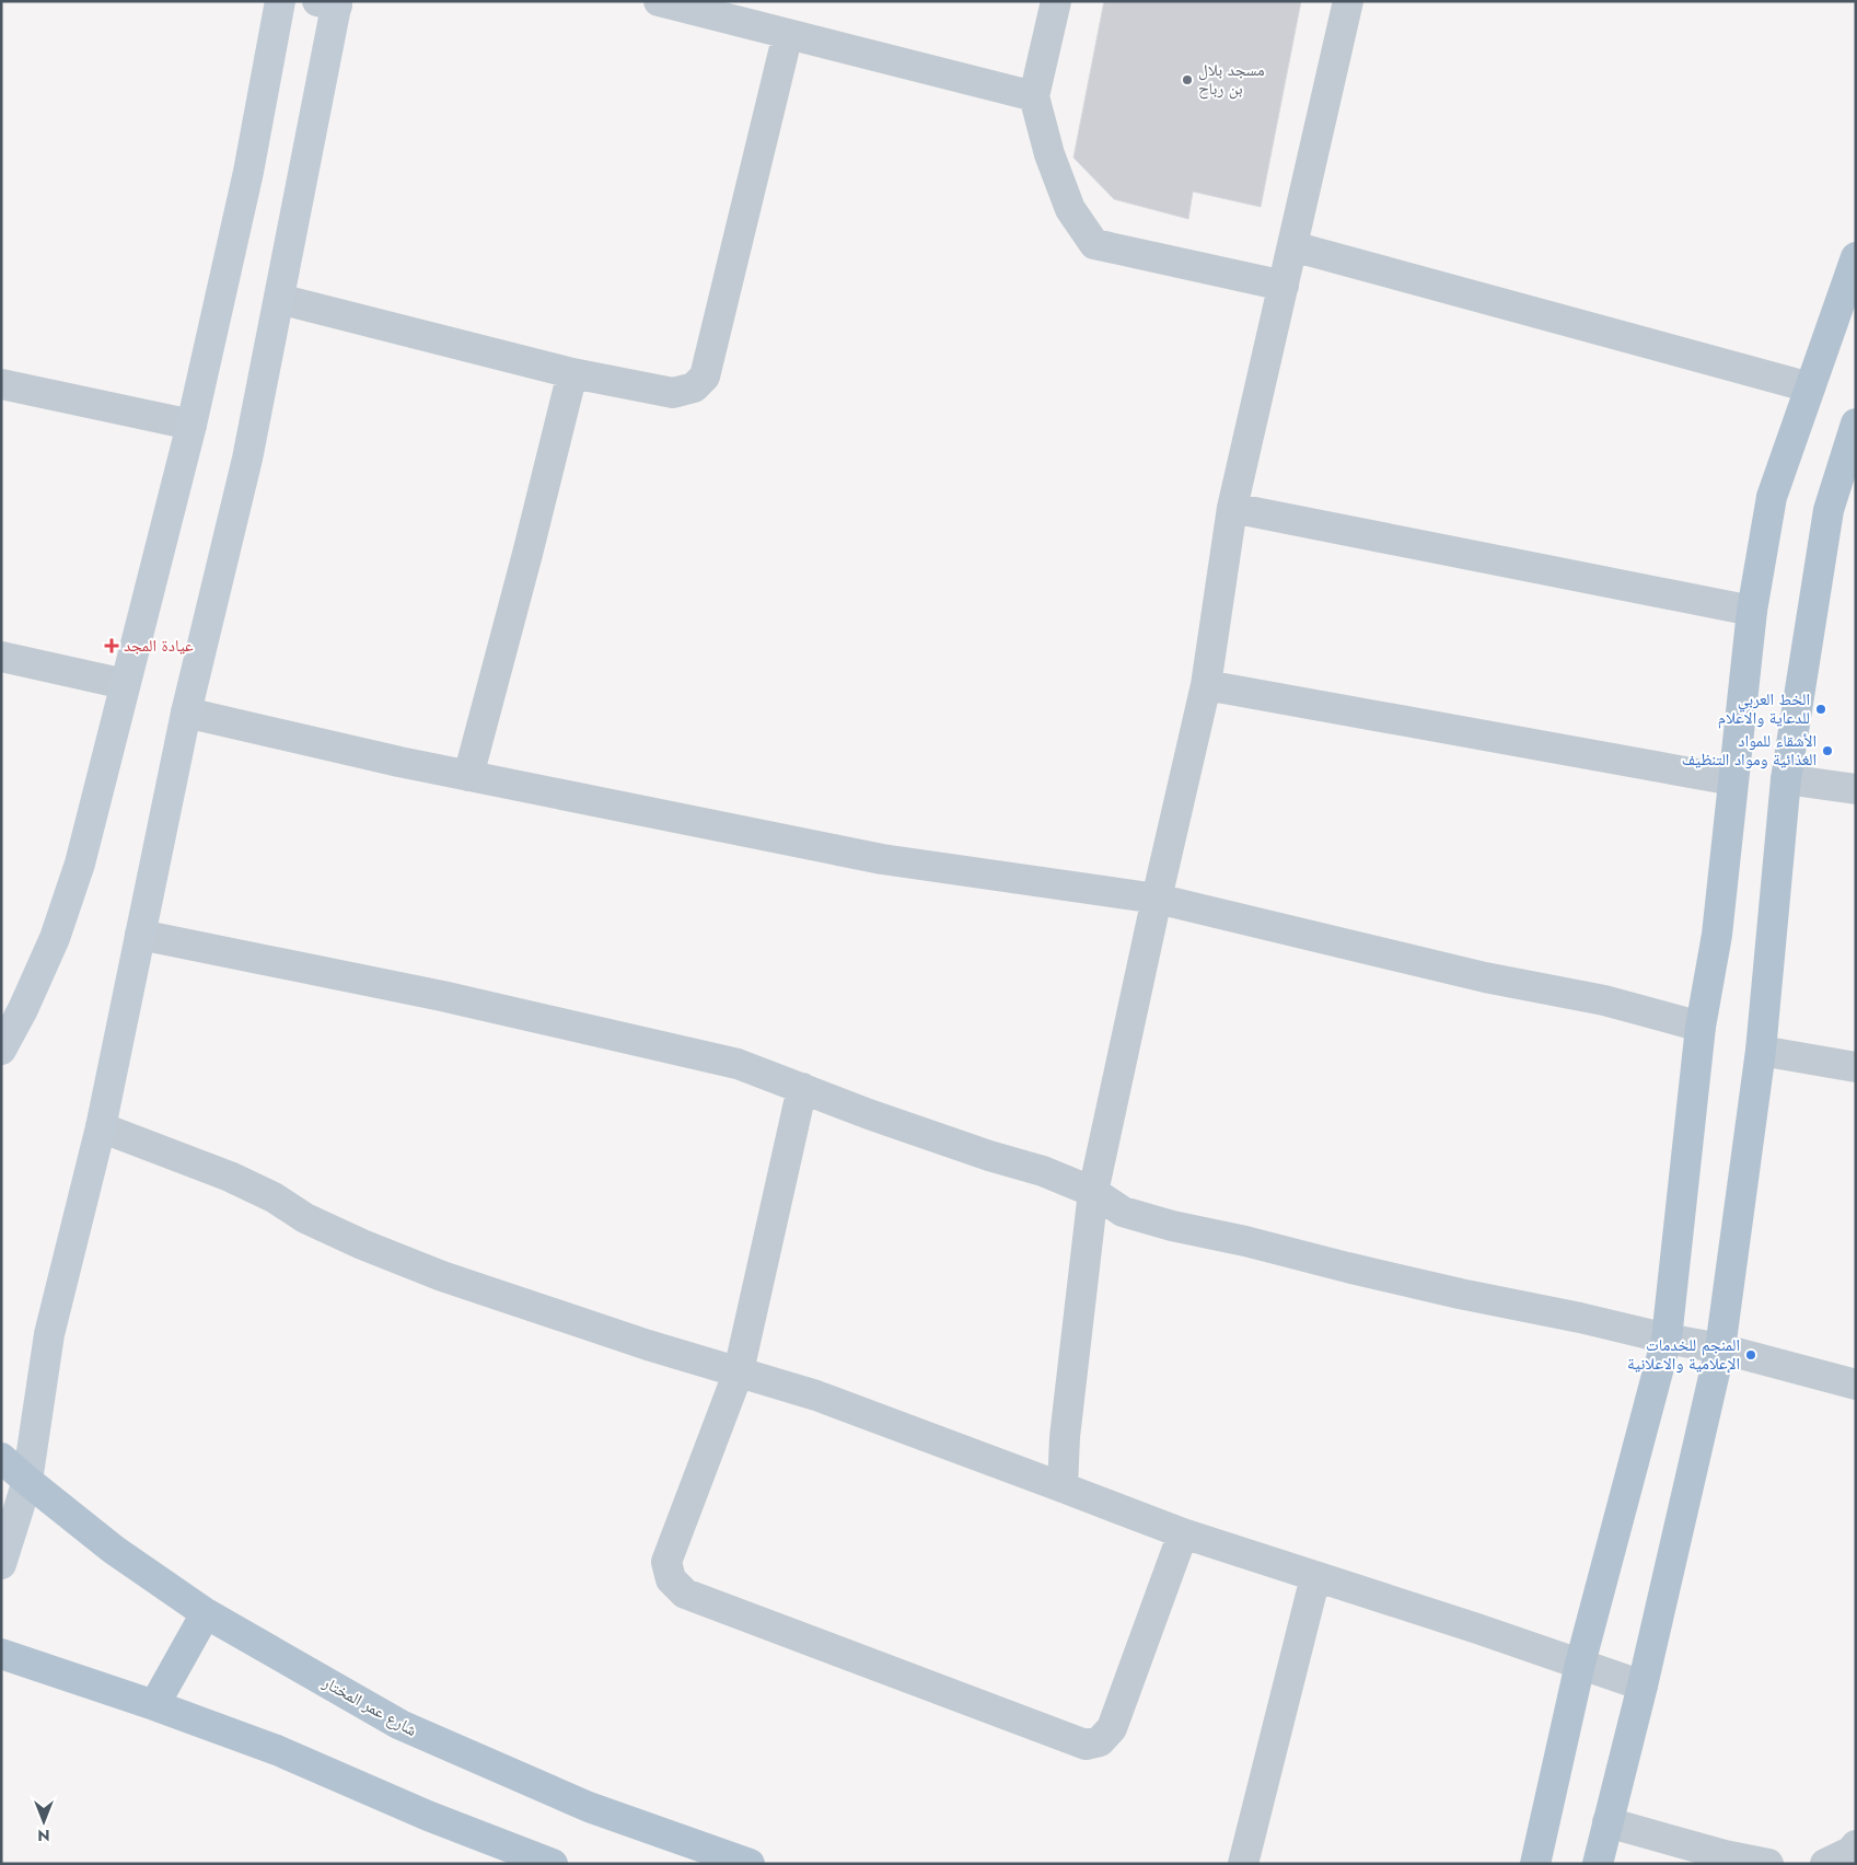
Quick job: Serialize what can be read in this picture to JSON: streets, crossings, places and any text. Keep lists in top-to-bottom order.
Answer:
{
  "streets": {
    "main road": ["شارع عمر المختار"]
  },
  "places": {
    "other": [
      "مسجد بلال بن رباح",
      "الخط العربي للدعاية والاعلام",
      "الأشقاء للمواد الغذائية ومواد التنظيف",
      "المنجم للخدمات الإعلامية والاعلانية"
    ],
    "health": ["عيادة المجد"]
  },
  "north": "bottom"
}
